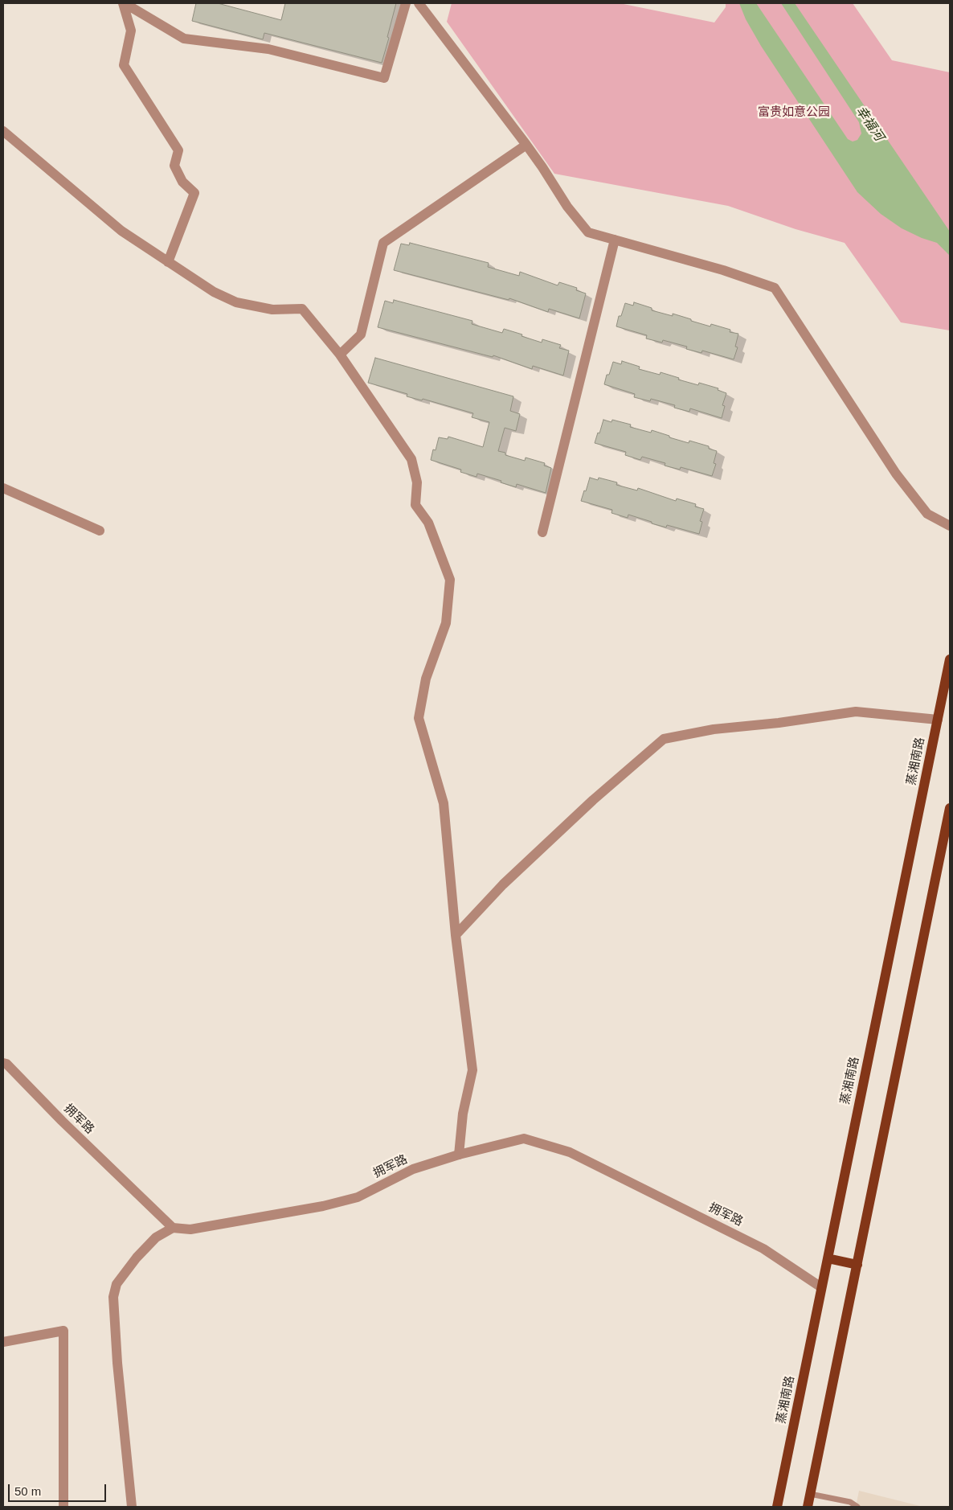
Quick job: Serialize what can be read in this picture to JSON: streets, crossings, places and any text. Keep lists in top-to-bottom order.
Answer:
{
  "streets": {
    "main road": ["蒸湘南路"],
    "street": ["拥军路"]
  },
  "crossings": [
    ["蒸湘南路", "拥军路"]
  ],
  "water": ["幸福河"],
  "parks": ["富贵如意公园"],
  "scale_bar": "50 m"
}
